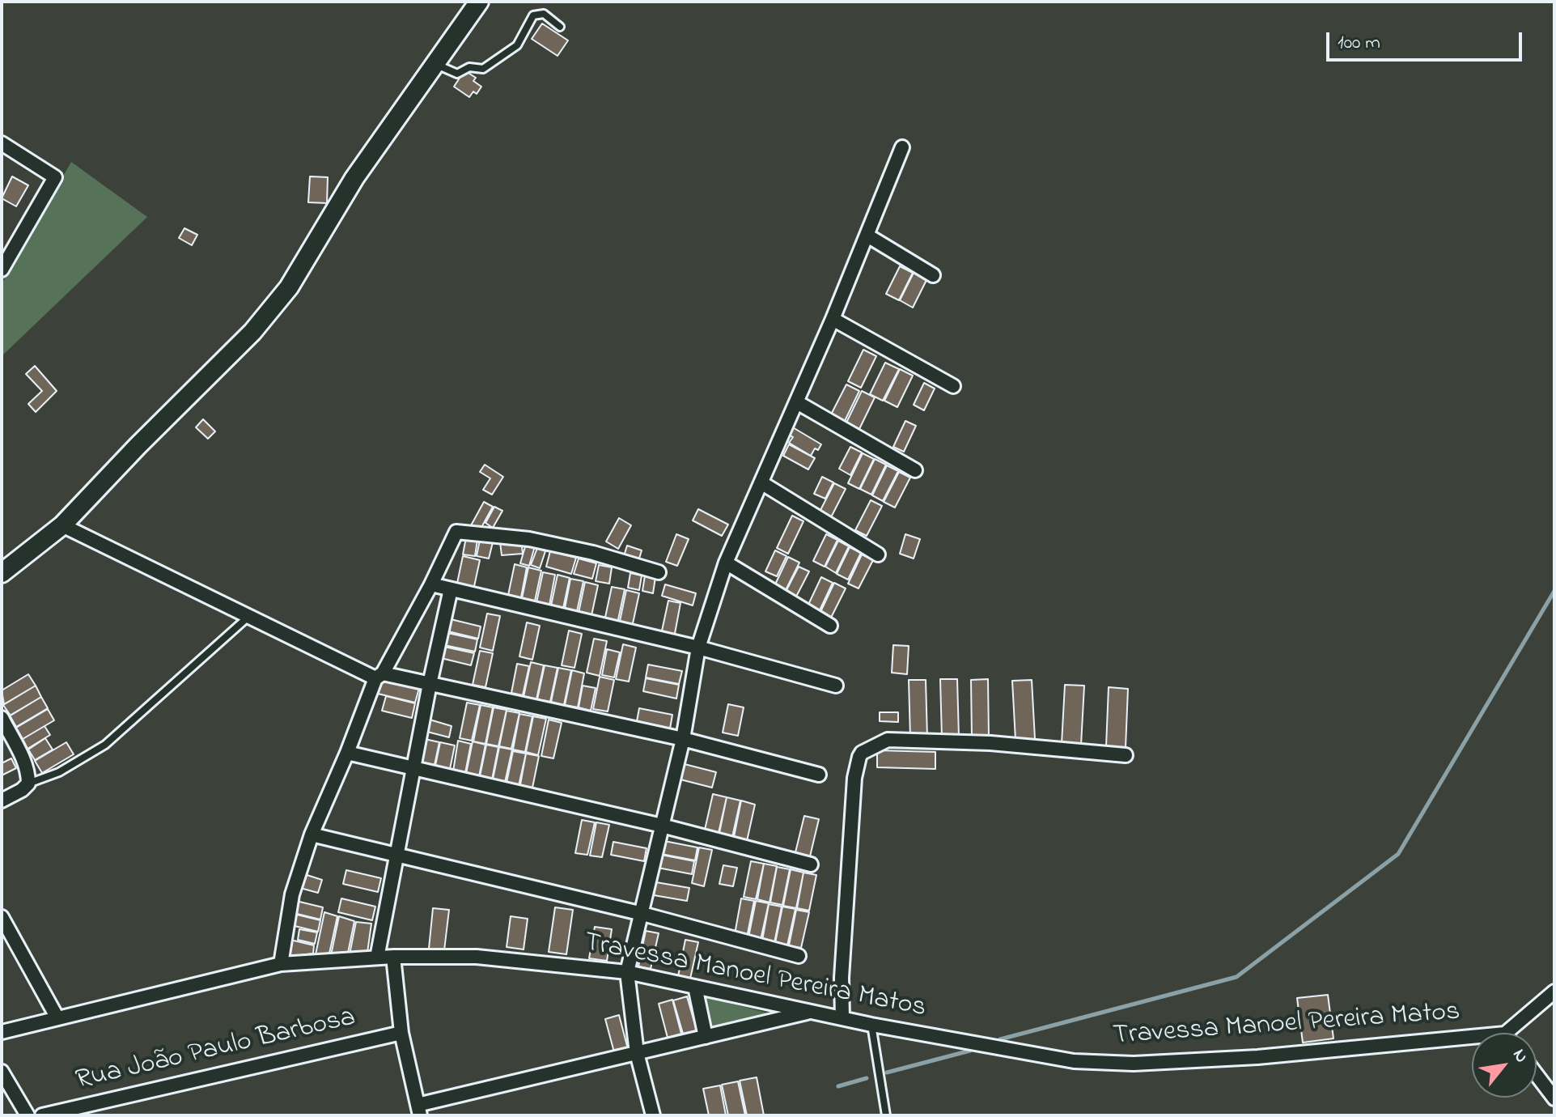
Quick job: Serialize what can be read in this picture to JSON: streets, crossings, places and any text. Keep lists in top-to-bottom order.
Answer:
{
  "streets": {
    "street": ["Travessa Manoel Pereira Matos", "Rua João Paulo Barbosa"]
  },
  "scale_bar": "100 m",
  "north": "top right"
}
